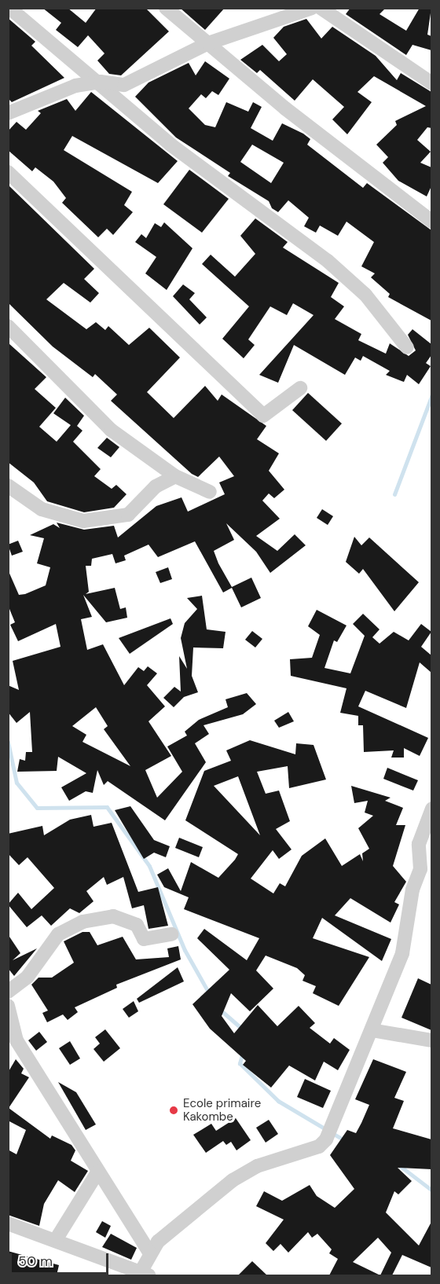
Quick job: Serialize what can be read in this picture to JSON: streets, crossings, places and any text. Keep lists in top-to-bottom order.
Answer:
{
  "places": ["Ecole primaire Kakombe"],
  "scale_bar": "50 m"
}
